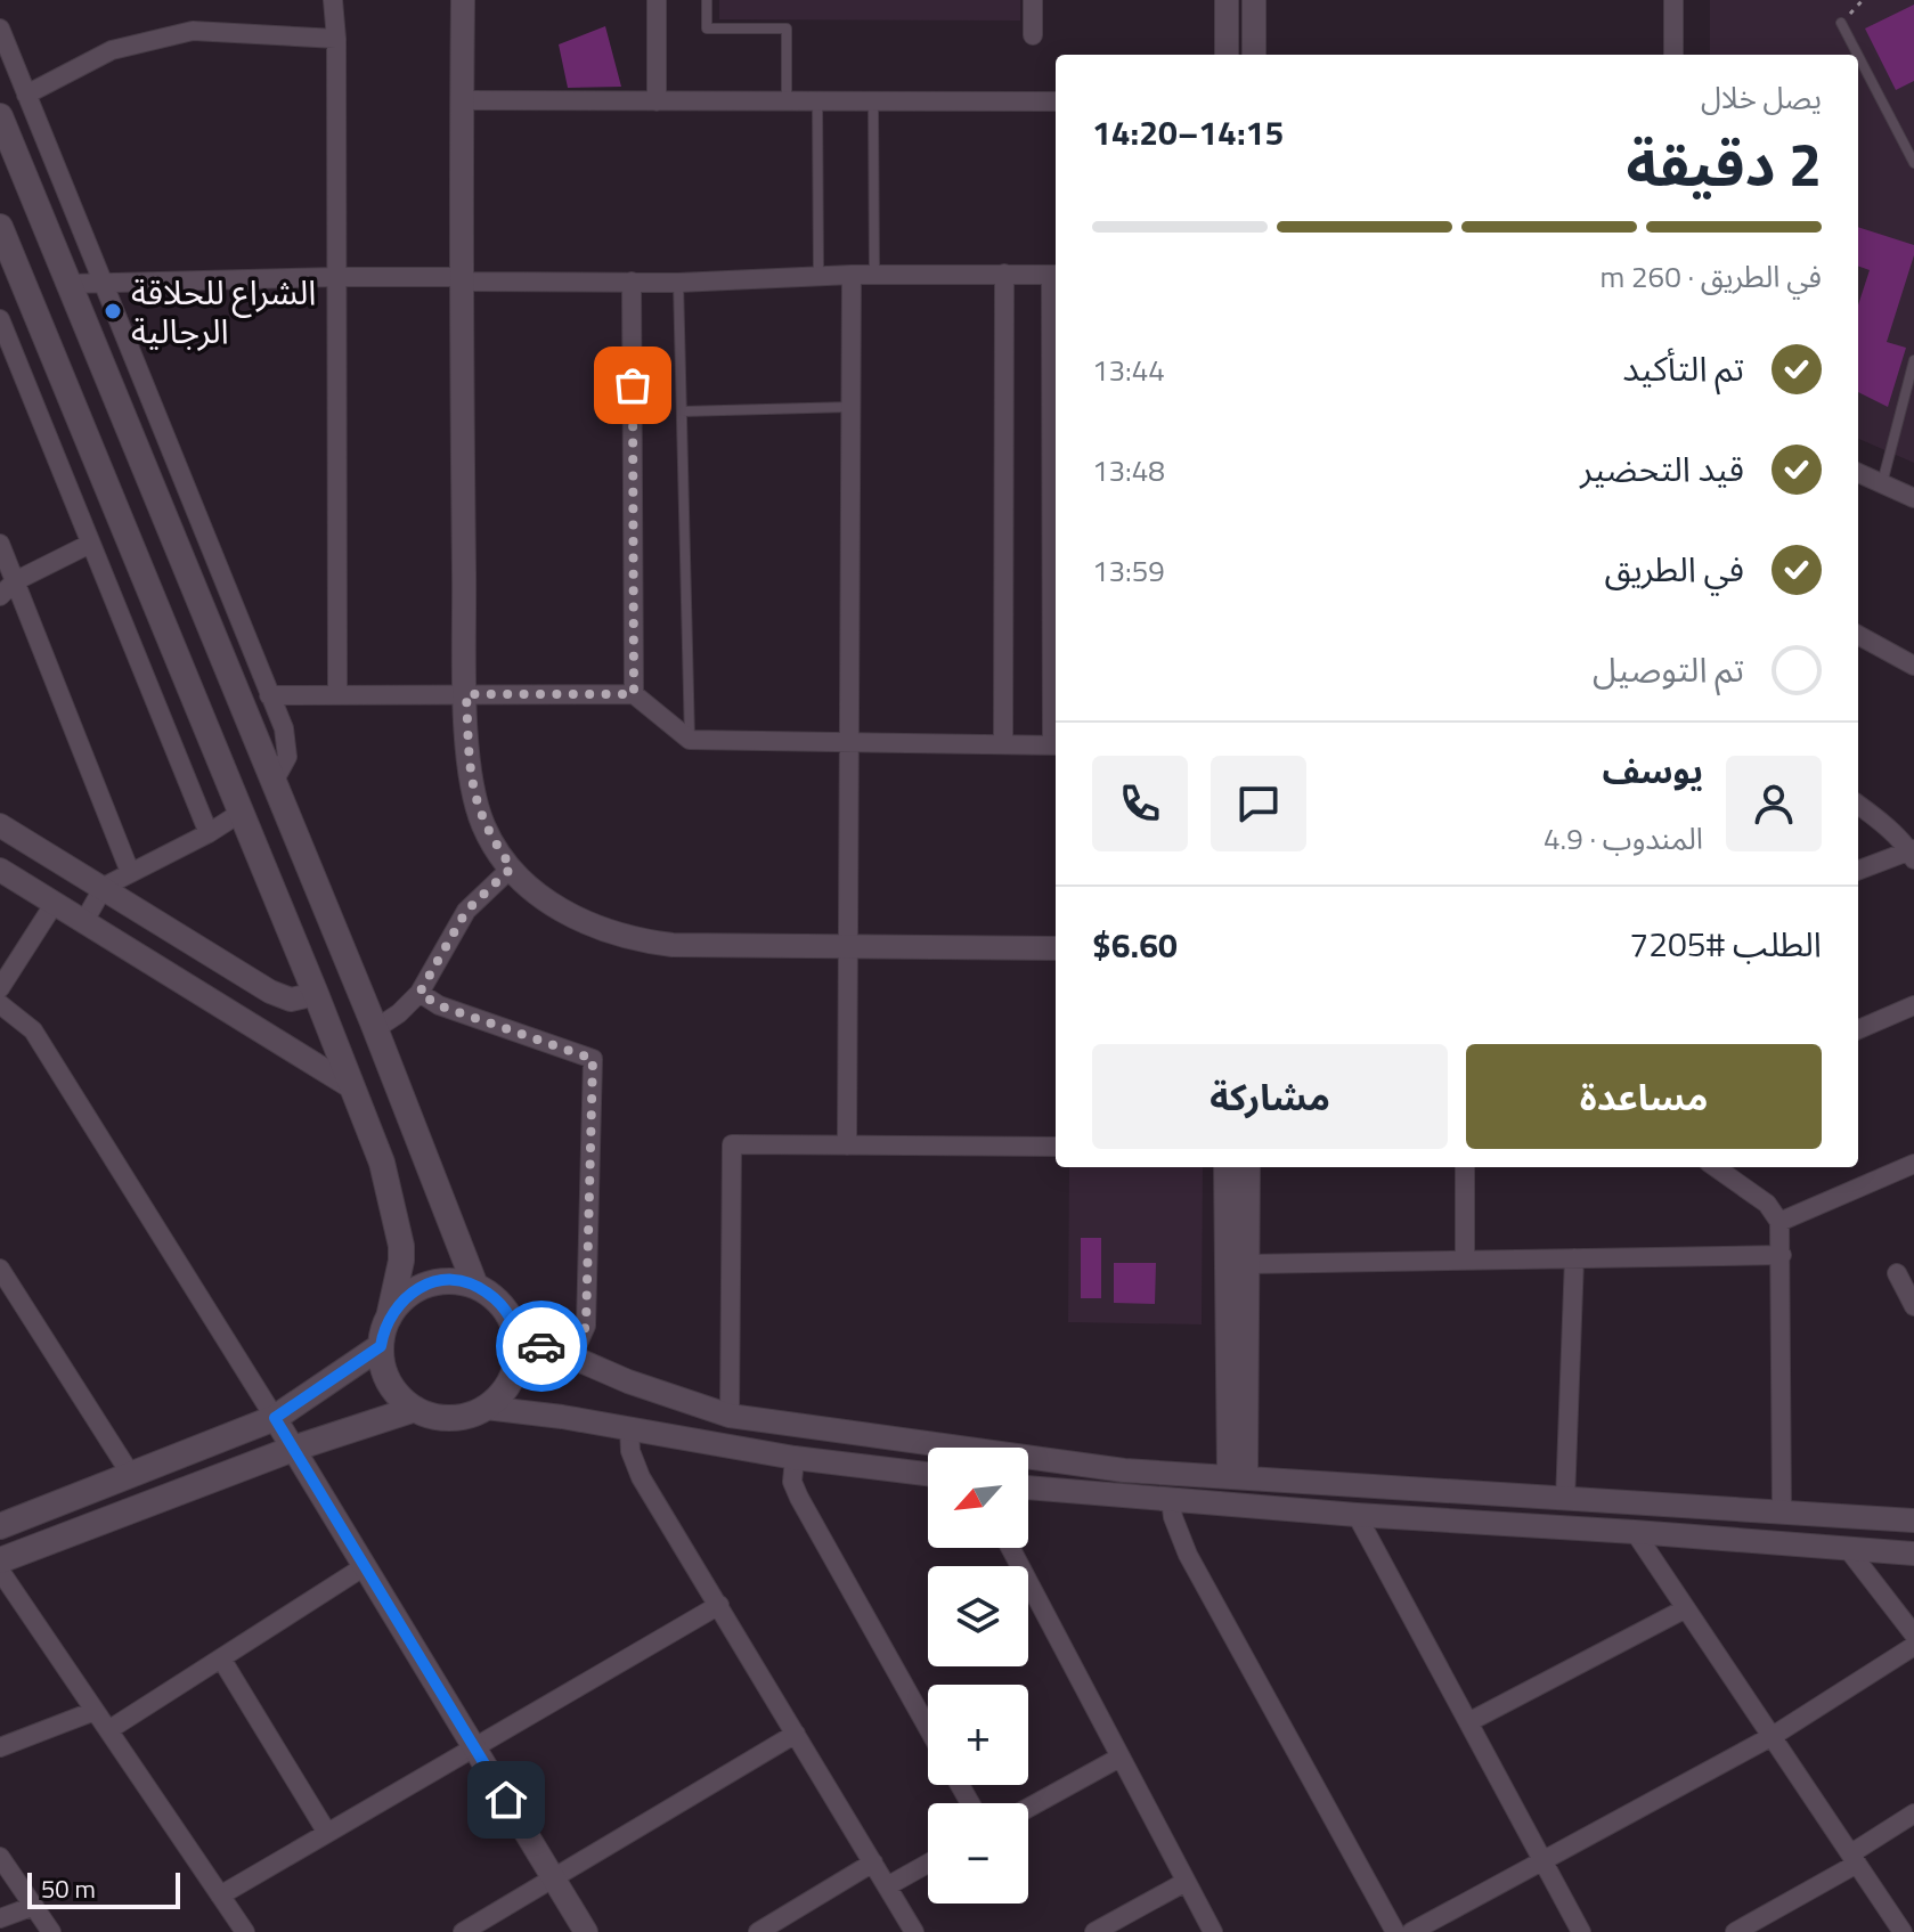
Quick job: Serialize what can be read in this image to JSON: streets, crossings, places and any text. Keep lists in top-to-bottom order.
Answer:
{
  "places": ["الشراع للحلاقة الرجالية"],
  "scale_bar": "50 m",
  "north": "bottom left",
  "page": {
    "heading": ["2 دقيقة", "يصل خلال", "14:15–14:20"],
    "panel": [
      "يوسف",
      "المندوب · 4.9",
      "الطلب #7205",
      "$6.60"
    ],
    "bar": "في الطريق · 260 m",
    "list": [
      ["تم التأكيد", "13:44"],
      ["قيد التحضير", "13:48"],
      ["في الطريق", "13:59"],
      "تم التوصيل"
    ],
    "buttons": ["مساعدة", "مشاركة"],
    "map_buttons": ["+", "−"],
    "scale": "50 m"
  }
}
